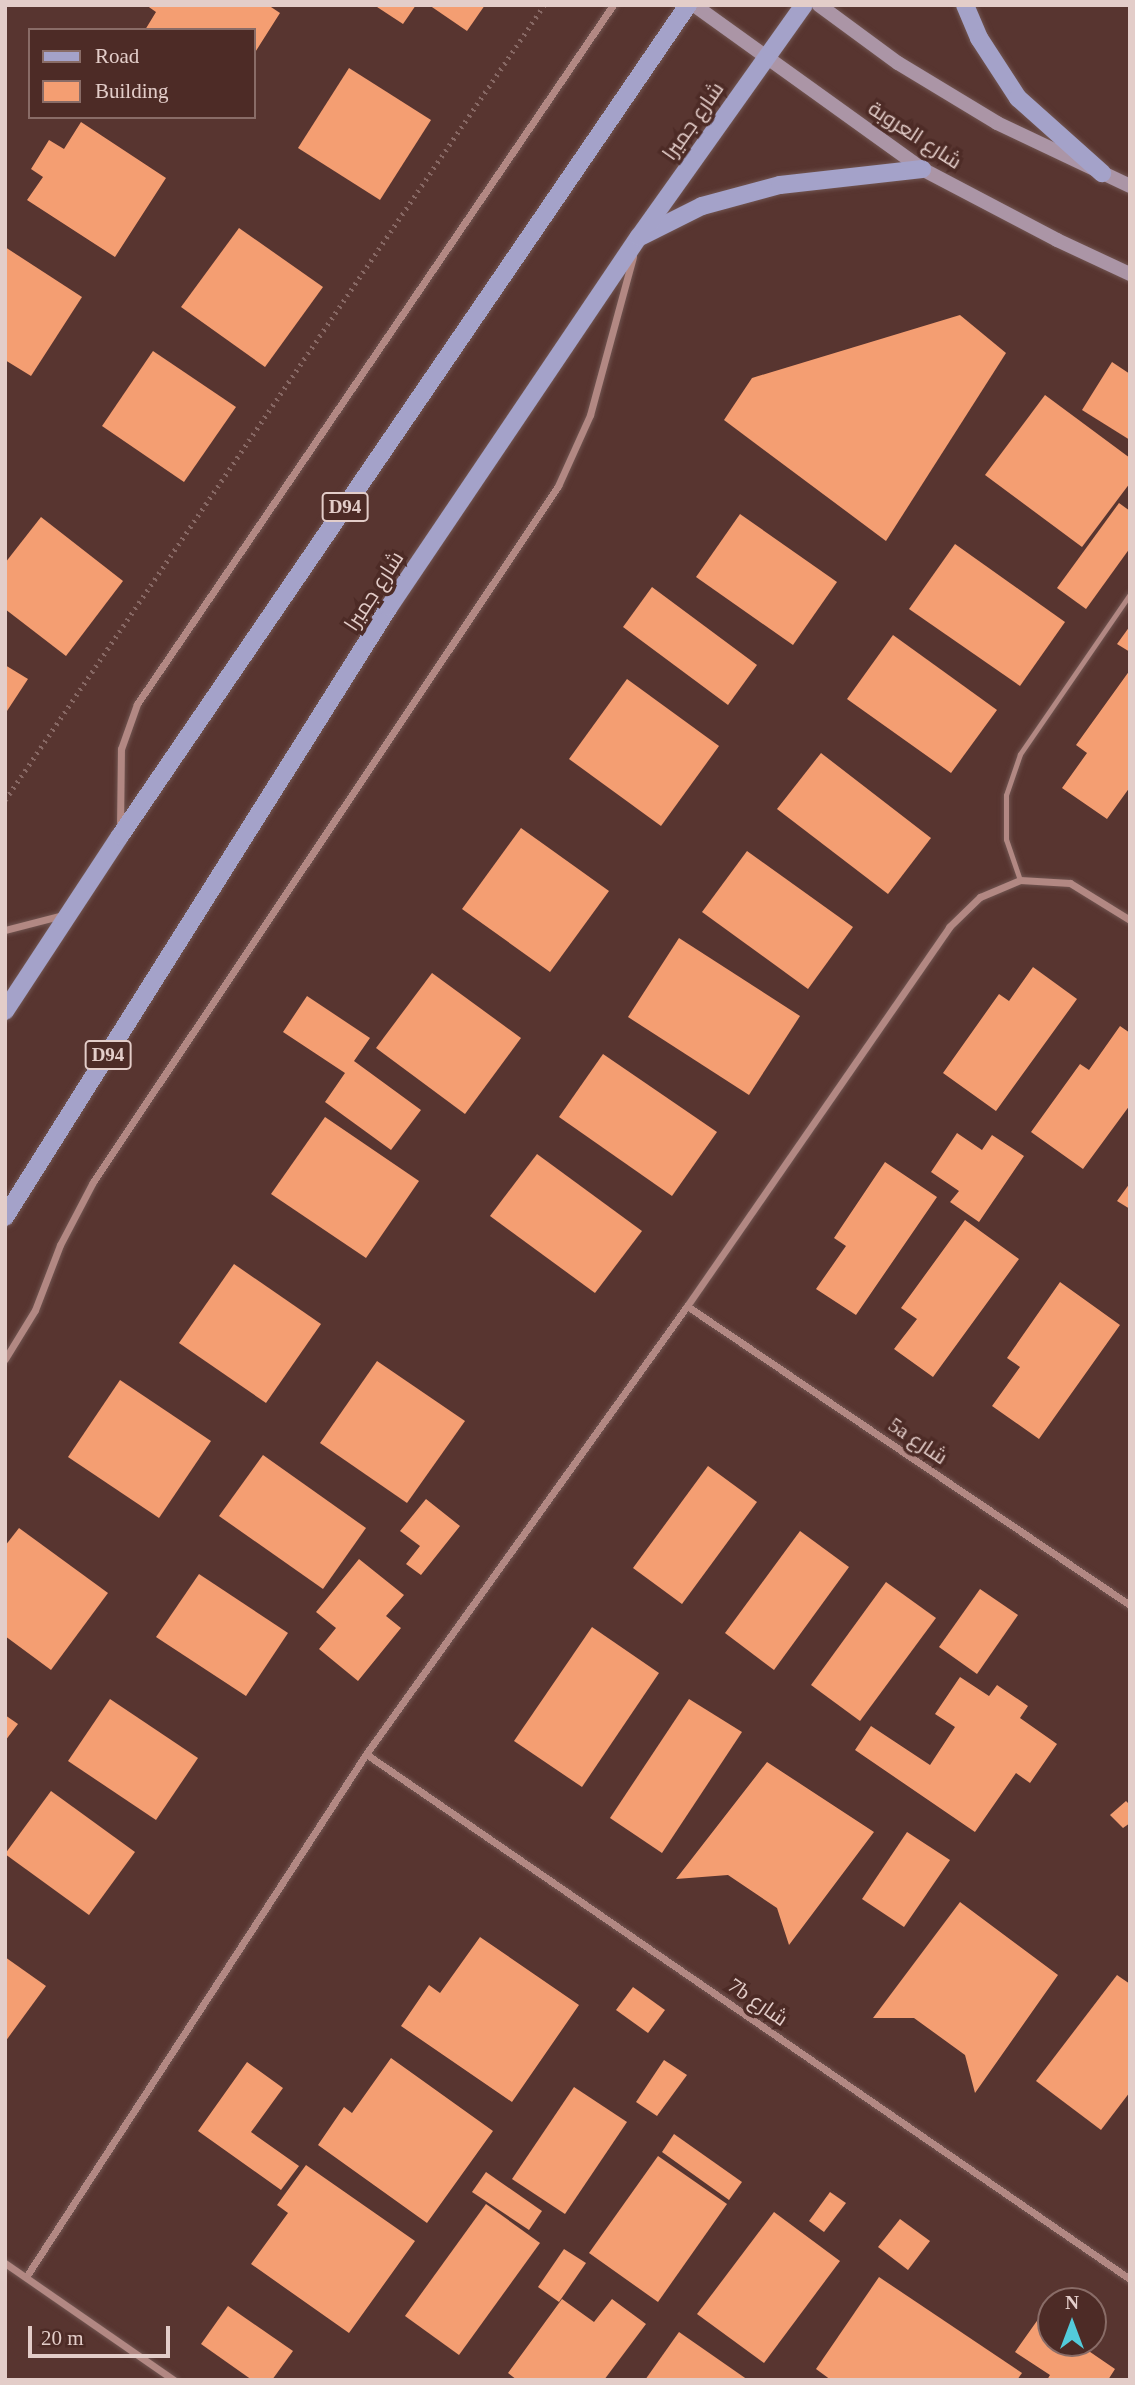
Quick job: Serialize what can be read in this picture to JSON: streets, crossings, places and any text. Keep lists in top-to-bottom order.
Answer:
{
  "streets": {
    "main road": ["شارع جميرا", "شارع العروبة", "D94"],
    "street": ["5a شارع", "7b شارع"]
  },
  "crossings": [
    ["شارع جميرا", "شارع العروبة"]
  ],
  "legend": ["Road", "Building"],
  "scale_bar": "20 m",
  "north": "top"
}
